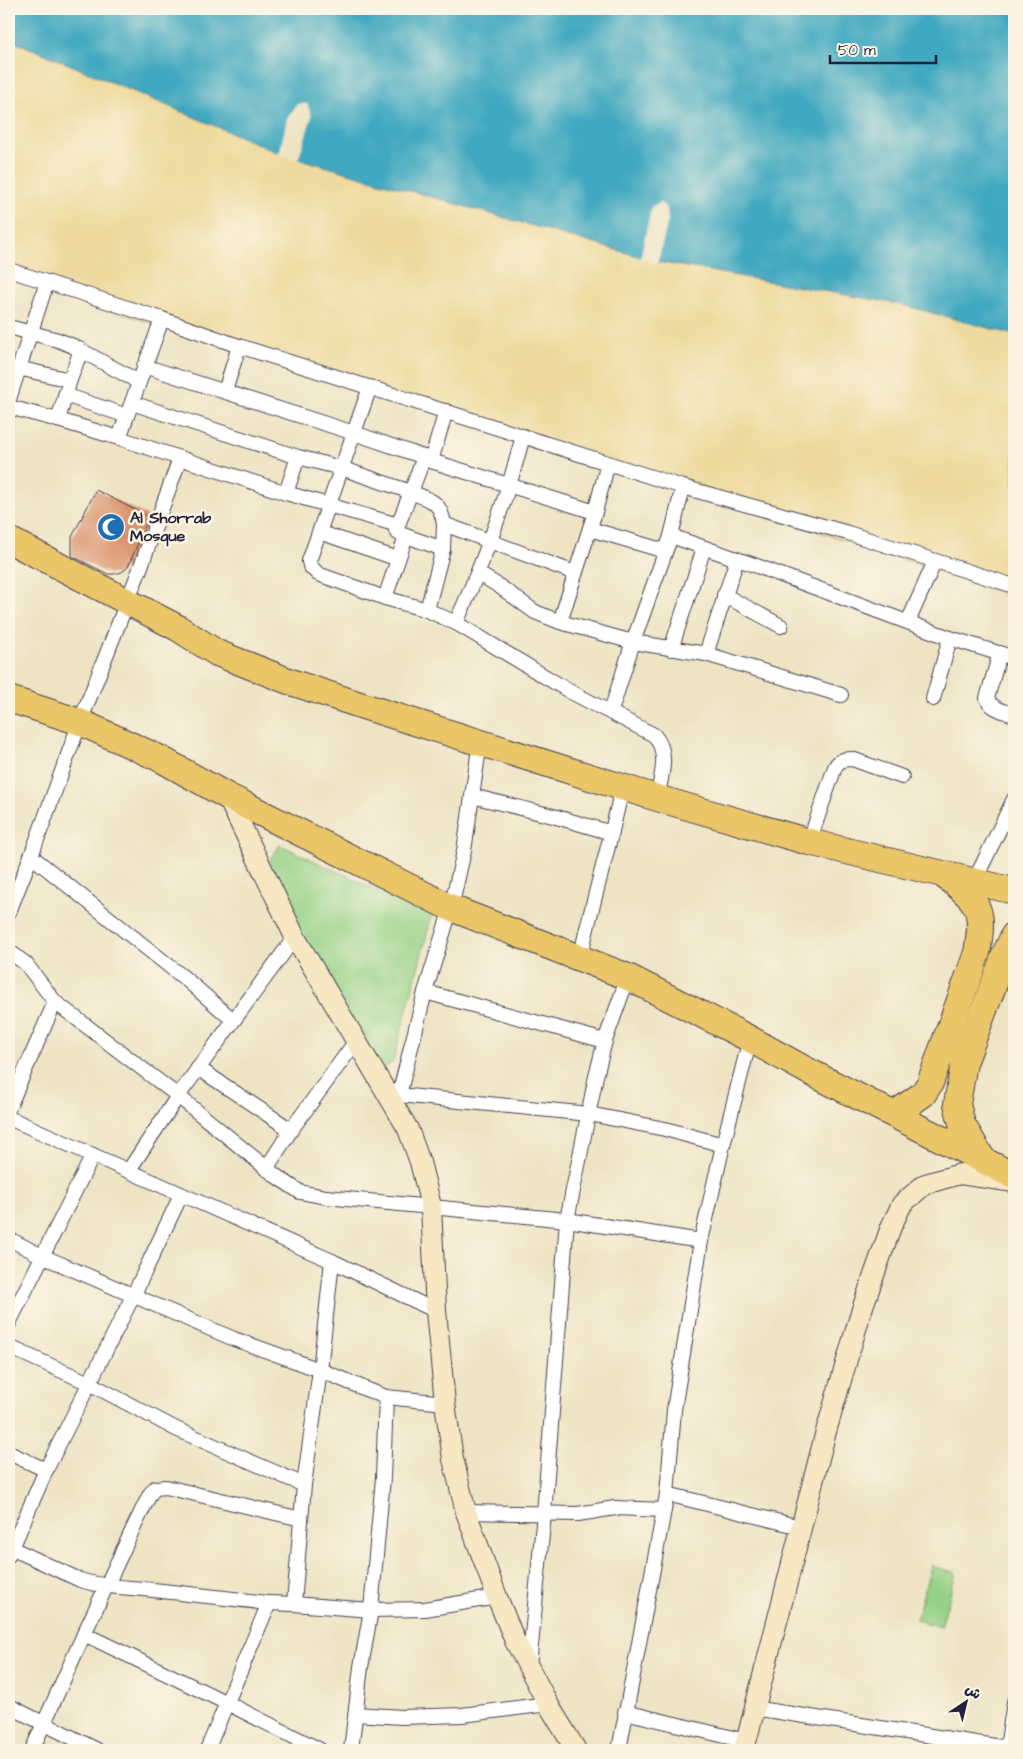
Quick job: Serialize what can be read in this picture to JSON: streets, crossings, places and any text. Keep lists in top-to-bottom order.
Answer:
{
  "places": {
    "mosque": ["Al Shorrab Mosque"]
  },
  "scale_bar": "50 m",
  "north": "top right"
}
